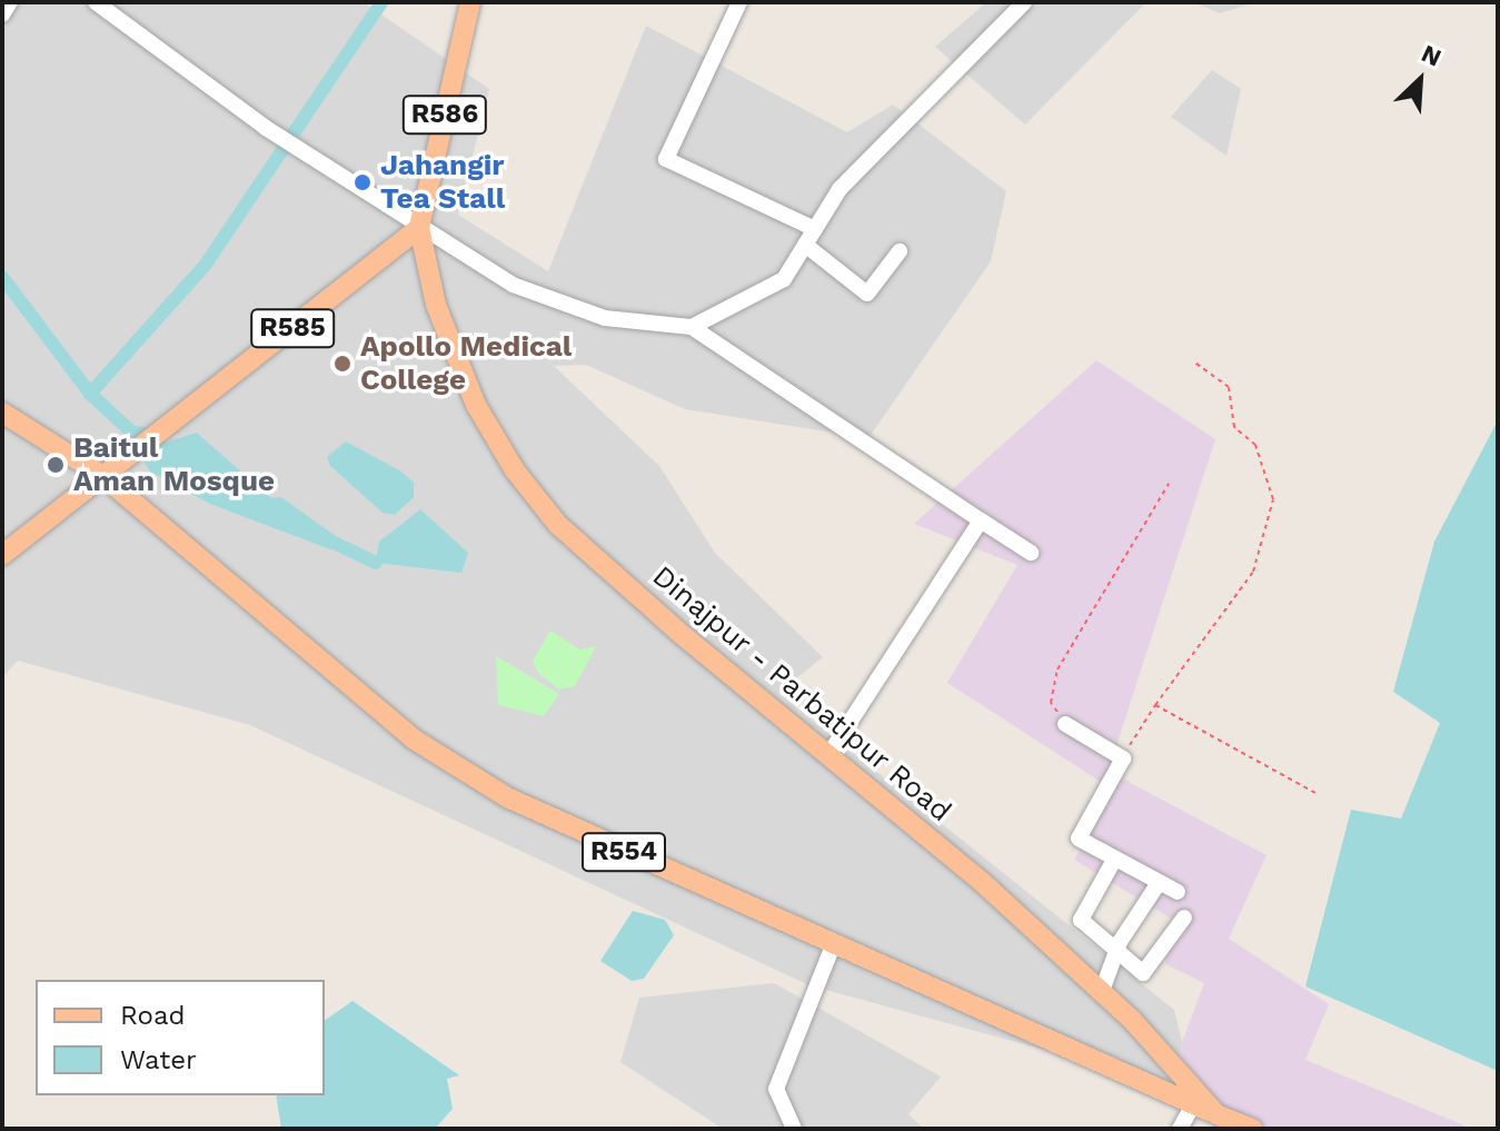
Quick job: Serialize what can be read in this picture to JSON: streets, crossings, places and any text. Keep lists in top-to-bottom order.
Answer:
{
  "streets": {
    "main road": [
      "R586",
      "R585",
      "Dinajpur - Parbatipur Road",
      "R554"
    ]
  },
  "crossings": [
    ["R586", "R585"],
    ["R586", "Dinajpur - Parbatipur Road"],
    ["R585", "Dinajpur - Parbatipur Road"],
    ["R585", "R554"],
    ["Dinajpur - Parbatipur Road", "R554"]
  ],
  "places": ["Jahangir Tea Stall", "Apollo Medical College", "Baitul Aman Mosque"],
  "legend": ["Road", "Water"],
  "north": "top right"
}
